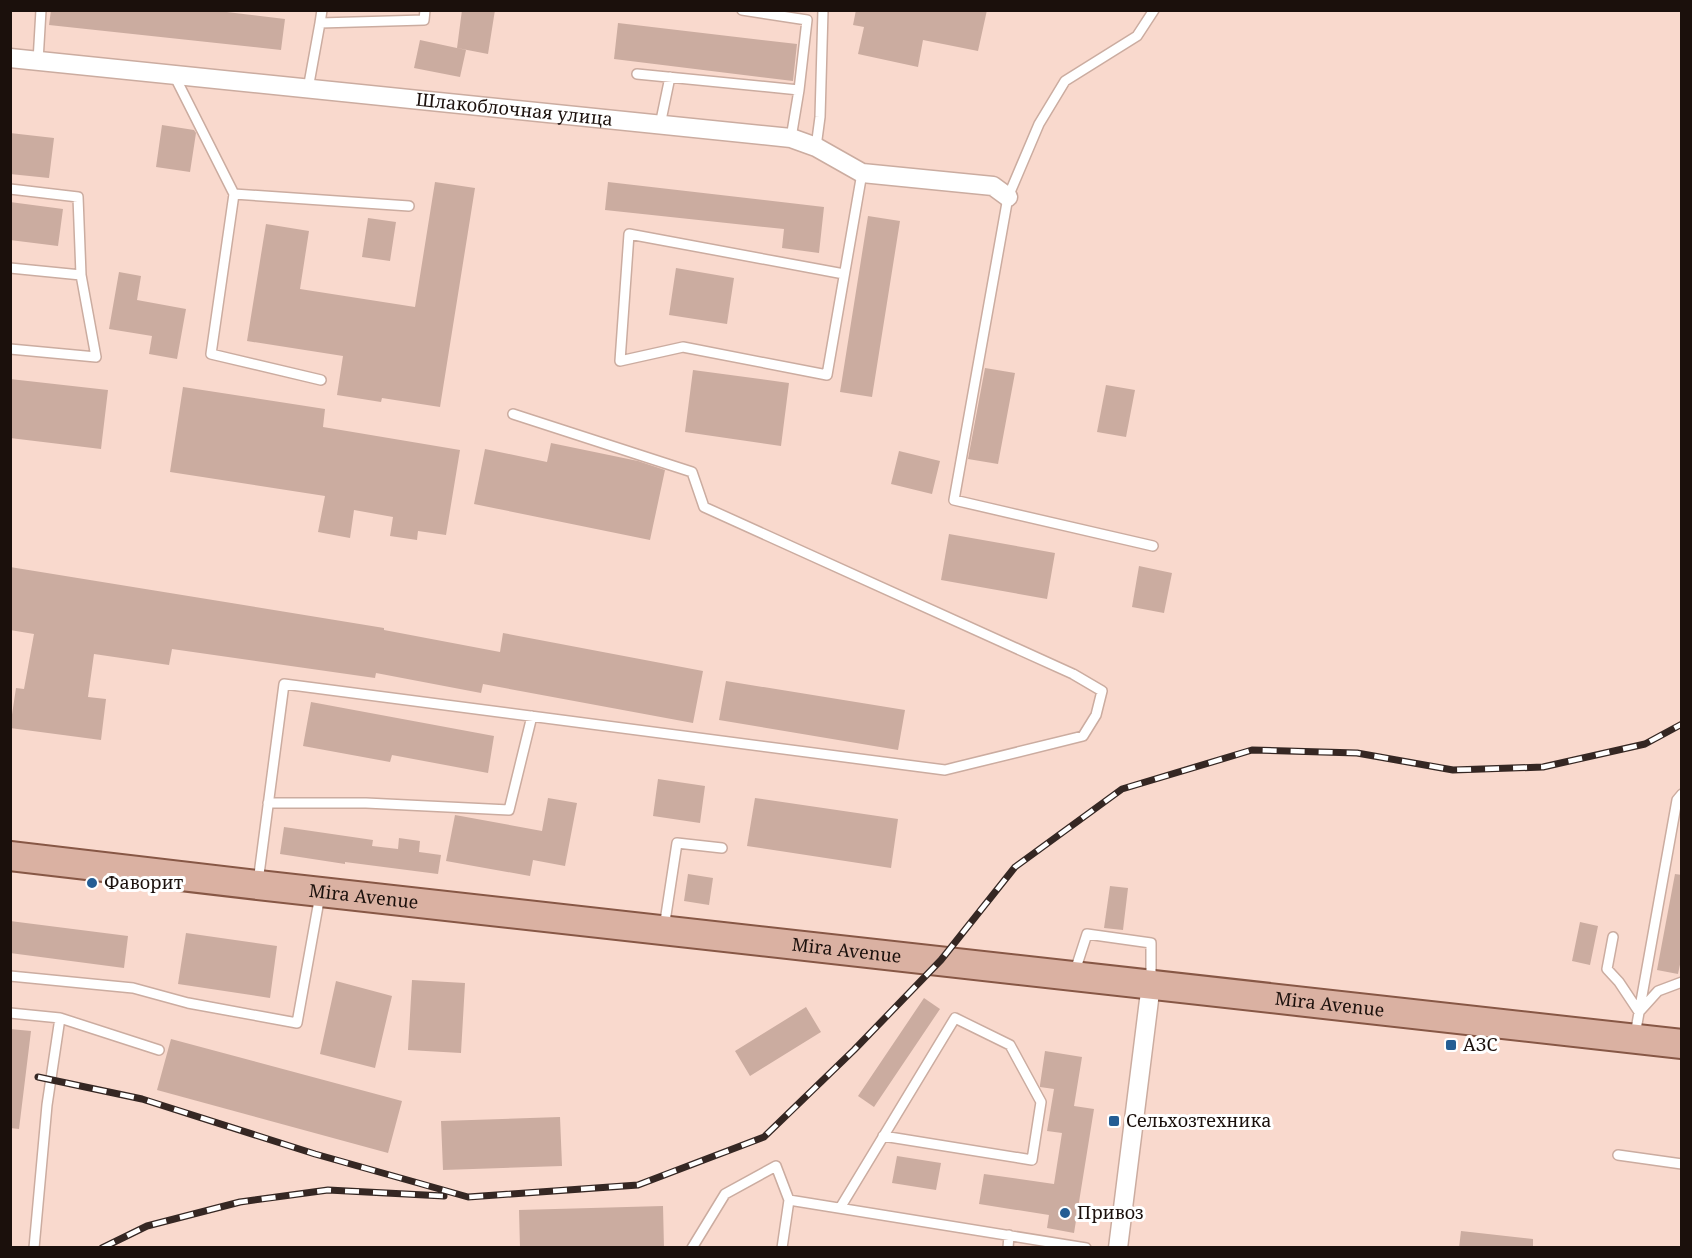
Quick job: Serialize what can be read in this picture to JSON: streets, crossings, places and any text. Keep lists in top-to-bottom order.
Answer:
{
  "streets": {
    "main road": ["Mira Avenue"],
    "street": ["Шлакоблочная улица"]
  },
  "places": {
    "other": ["Фаворит", "Привоз"],
    "transit": ["АЗС", "Сельхозтехника"]
  }
}
